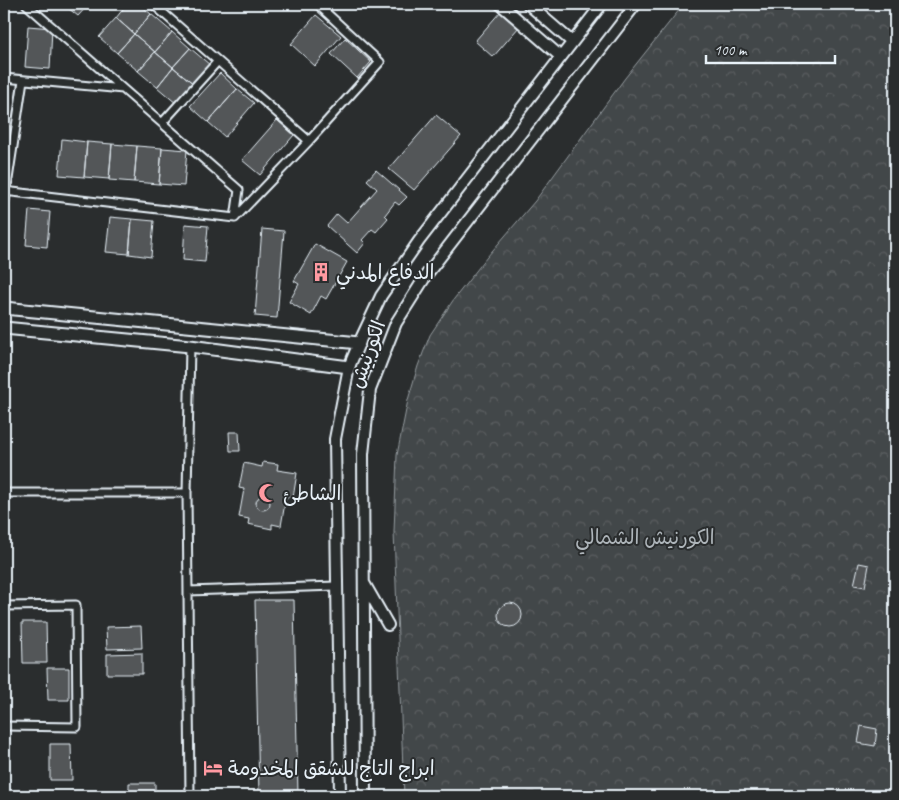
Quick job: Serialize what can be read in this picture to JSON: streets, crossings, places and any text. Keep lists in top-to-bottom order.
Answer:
{
  "streets": {
    "main road": ["الكورنيش"]
  },
  "parks": ["الكورنيش الشمالي"],
  "places": {
    "building": ["الدفاع المدني"],
    "mosque": ["الشاطئ"],
    "hotel": ["ابراج التاج للشقق المخدومة"]
  },
  "scale_bar": "100 m"
}
